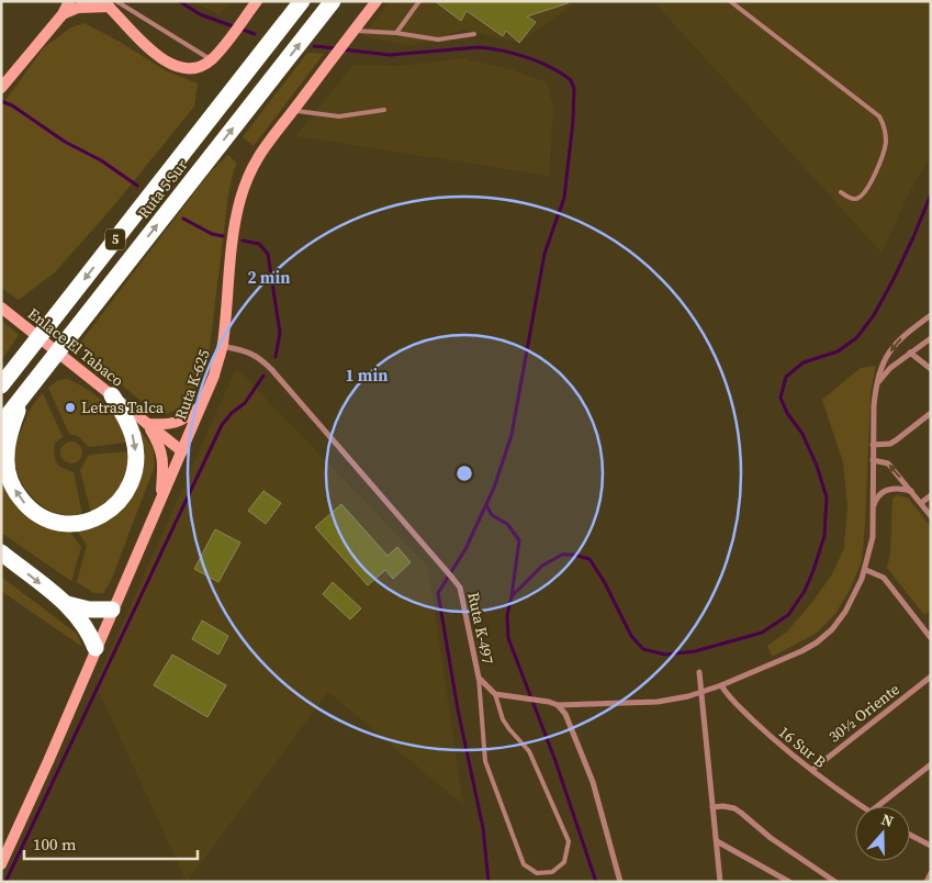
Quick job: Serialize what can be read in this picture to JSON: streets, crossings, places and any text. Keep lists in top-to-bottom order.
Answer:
{
  "streets": {
    "highway": ["Ruta 5 Sur", "5"],
    "main road": ["Enlace El Tabaco", "Ruta K-625"],
    "street": ["Ruta K-497", "30½ Oriente", "16 Sur B"]
  },
  "crossings": [
    ["Enlace El Tabaco", "Ruta K-625"],
    ["Ruta K-625", "Ruta K-497"],
    ["30½ Oriente", "16 Sur B"]
  ],
  "places": ["Letras Talca"],
  "scale_bar": "100 m",
  "north": "top",
  "rings": ["2 min", "1 min"]
}
